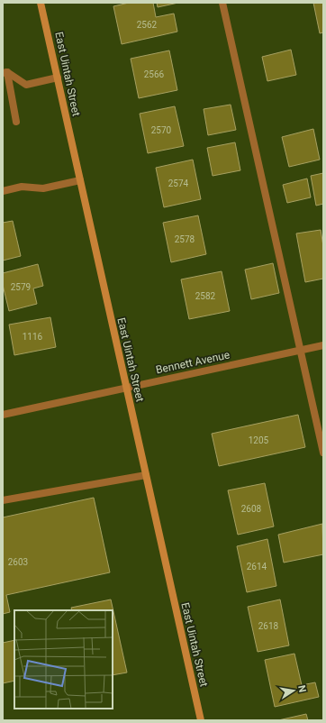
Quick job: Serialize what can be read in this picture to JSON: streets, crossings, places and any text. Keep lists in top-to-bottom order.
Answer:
{
  "streets": {
    "main road": ["East Uintah Street"],
    "street": ["Bennett Avenue"]
  },
  "crossings": [
    ["East Uintah Street", "Bennett Avenue"]
  ],
  "house_numbers": [
    "2562",
    "2566",
    "2570",
    "2574",
    "2578",
    "2579",
    "2582",
    "1116",
    "1205",
    "2608",
    "2603",
    "2614",
    "2618"
  ],
  "north": "right"
}
